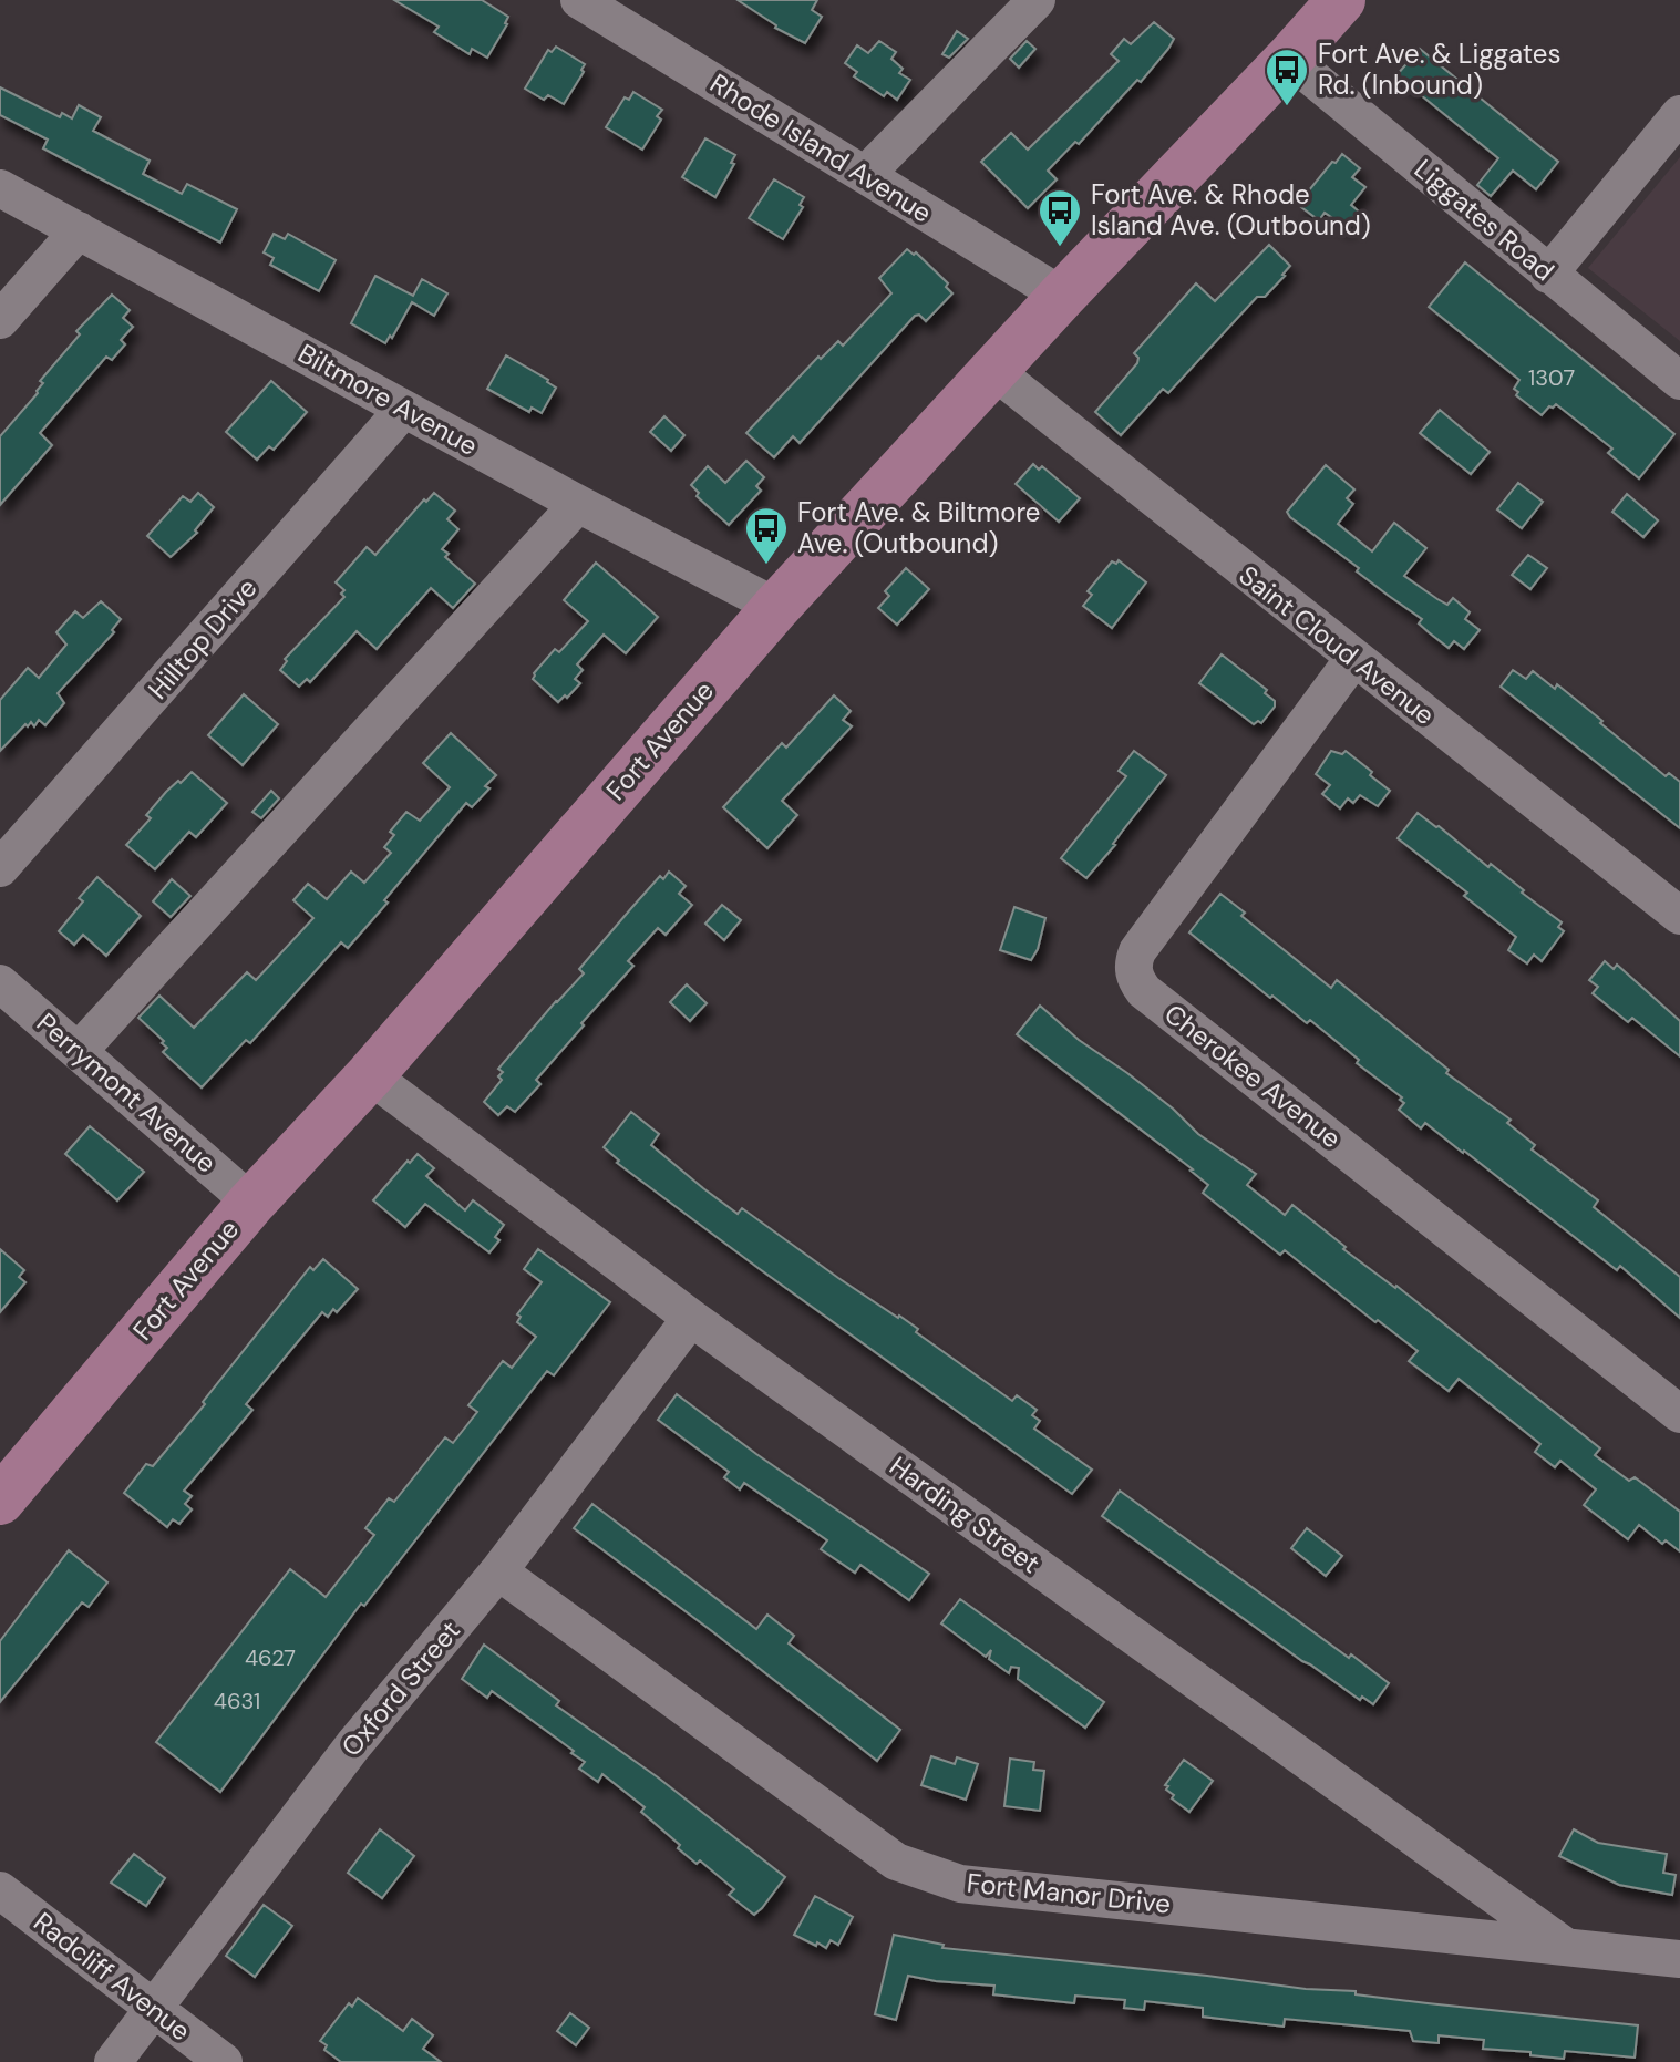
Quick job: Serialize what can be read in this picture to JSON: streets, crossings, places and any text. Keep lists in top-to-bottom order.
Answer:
{
  "streets": {
    "main road": ["Fort Avenue"],
    "street": [
      "Rhode Island Avenue",
      "Liggates Road",
      "Biltmore Avenue",
      "Hilltop Drive",
      "Saint Cloud Avenue",
      "Cherokee Avenue",
      "Perrymont Avenue",
      "Harding Street",
      "Oxford Street",
      "Fort Manor Drive",
      "Radcliff Avenue"
    ]
  },
  "crossings": [
    ["Rhode Island Avenue", "Fort Avenue"],
    ["Liggates Road", "Fort Avenue"],
    ["Biltmore Avenue", "Hilltop Drive"],
    ["Biltmore Avenue", "Fort Avenue"],
    ["Saint Cloud Avenue", "Fort Avenue"],
    ["Saint Cloud Avenue", "Cherokee Avenue"],
    ["Fort Avenue", "Perrymont Avenue"],
    ["Fort Avenue", "Harding Street"],
    ["Harding Street", "Oxford Street"],
    ["Harding Street", "Fort Manor Drive"],
    ["Oxford Street", "Fort Manor Drive"],
    ["Oxford Street", "Radcliff Avenue"]
  ],
  "places": {
    "bus stop": ["Fort Ave. & Liggates Rd. (Inbound)", "Fort Ave. & Rhode Island Ave. (Outbound)", "Fort Ave. & Biltmore Ave. (Outbound)"]
  },
  "house_numbers": ["1307", "4627", "4631"]
}
